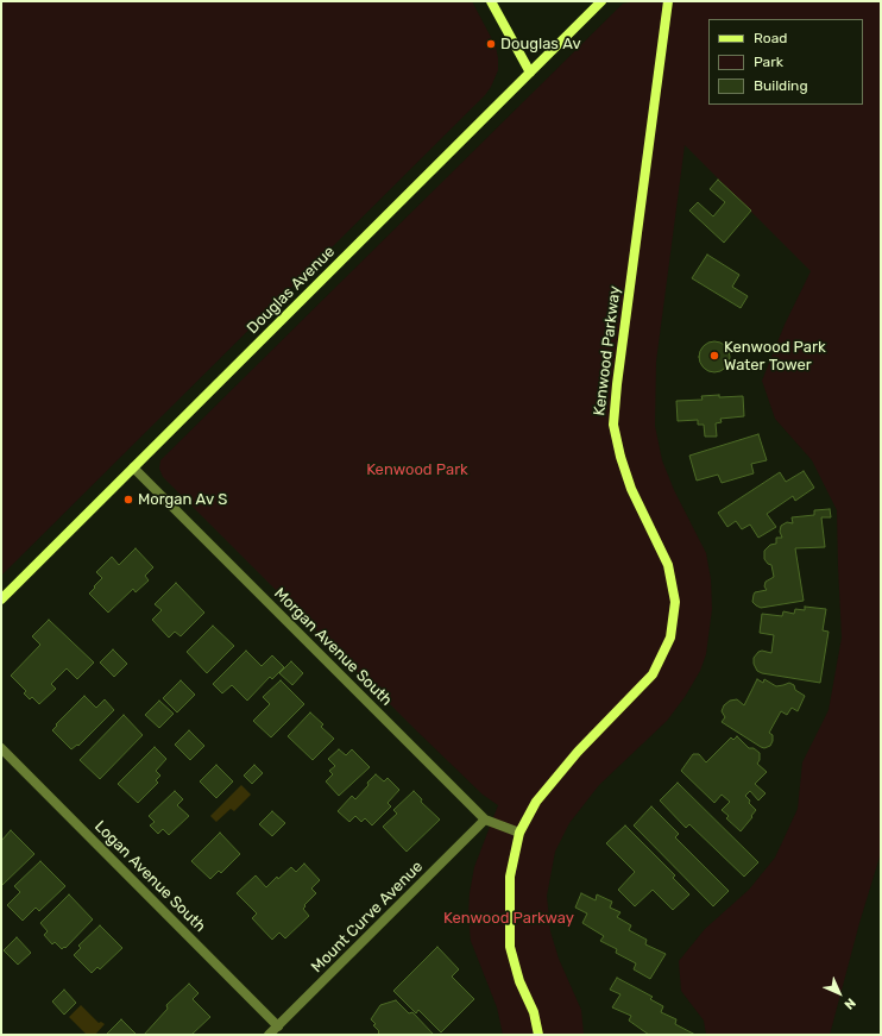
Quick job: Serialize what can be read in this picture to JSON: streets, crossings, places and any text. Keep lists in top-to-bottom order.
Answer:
{
  "streets": {
    "street": [
      "Douglas Avenue",
      "Kenwood Parkway",
      "Morgan Avenue South",
      "Logan Avenue South",
      "Mount Curve Avenue"
    ]
  },
  "crossings": [
    ["Douglas Avenue", "Morgan Avenue South"],
    ["Kenwood Parkway", "Morgan Avenue South"],
    ["Morgan Avenue South", "Mount Curve Avenue"],
    ["Logan Avenue South", "Mount Curve Avenue"]
  ],
  "parks": ["Kenwood Park", "Kenwood Parkway"],
  "places": ["Douglas Av", "Kenwood Park Water Tower", "Morgan Av S"],
  "legend": ["Road", "Park", "Building"],
  "north": "bottom right"
}
